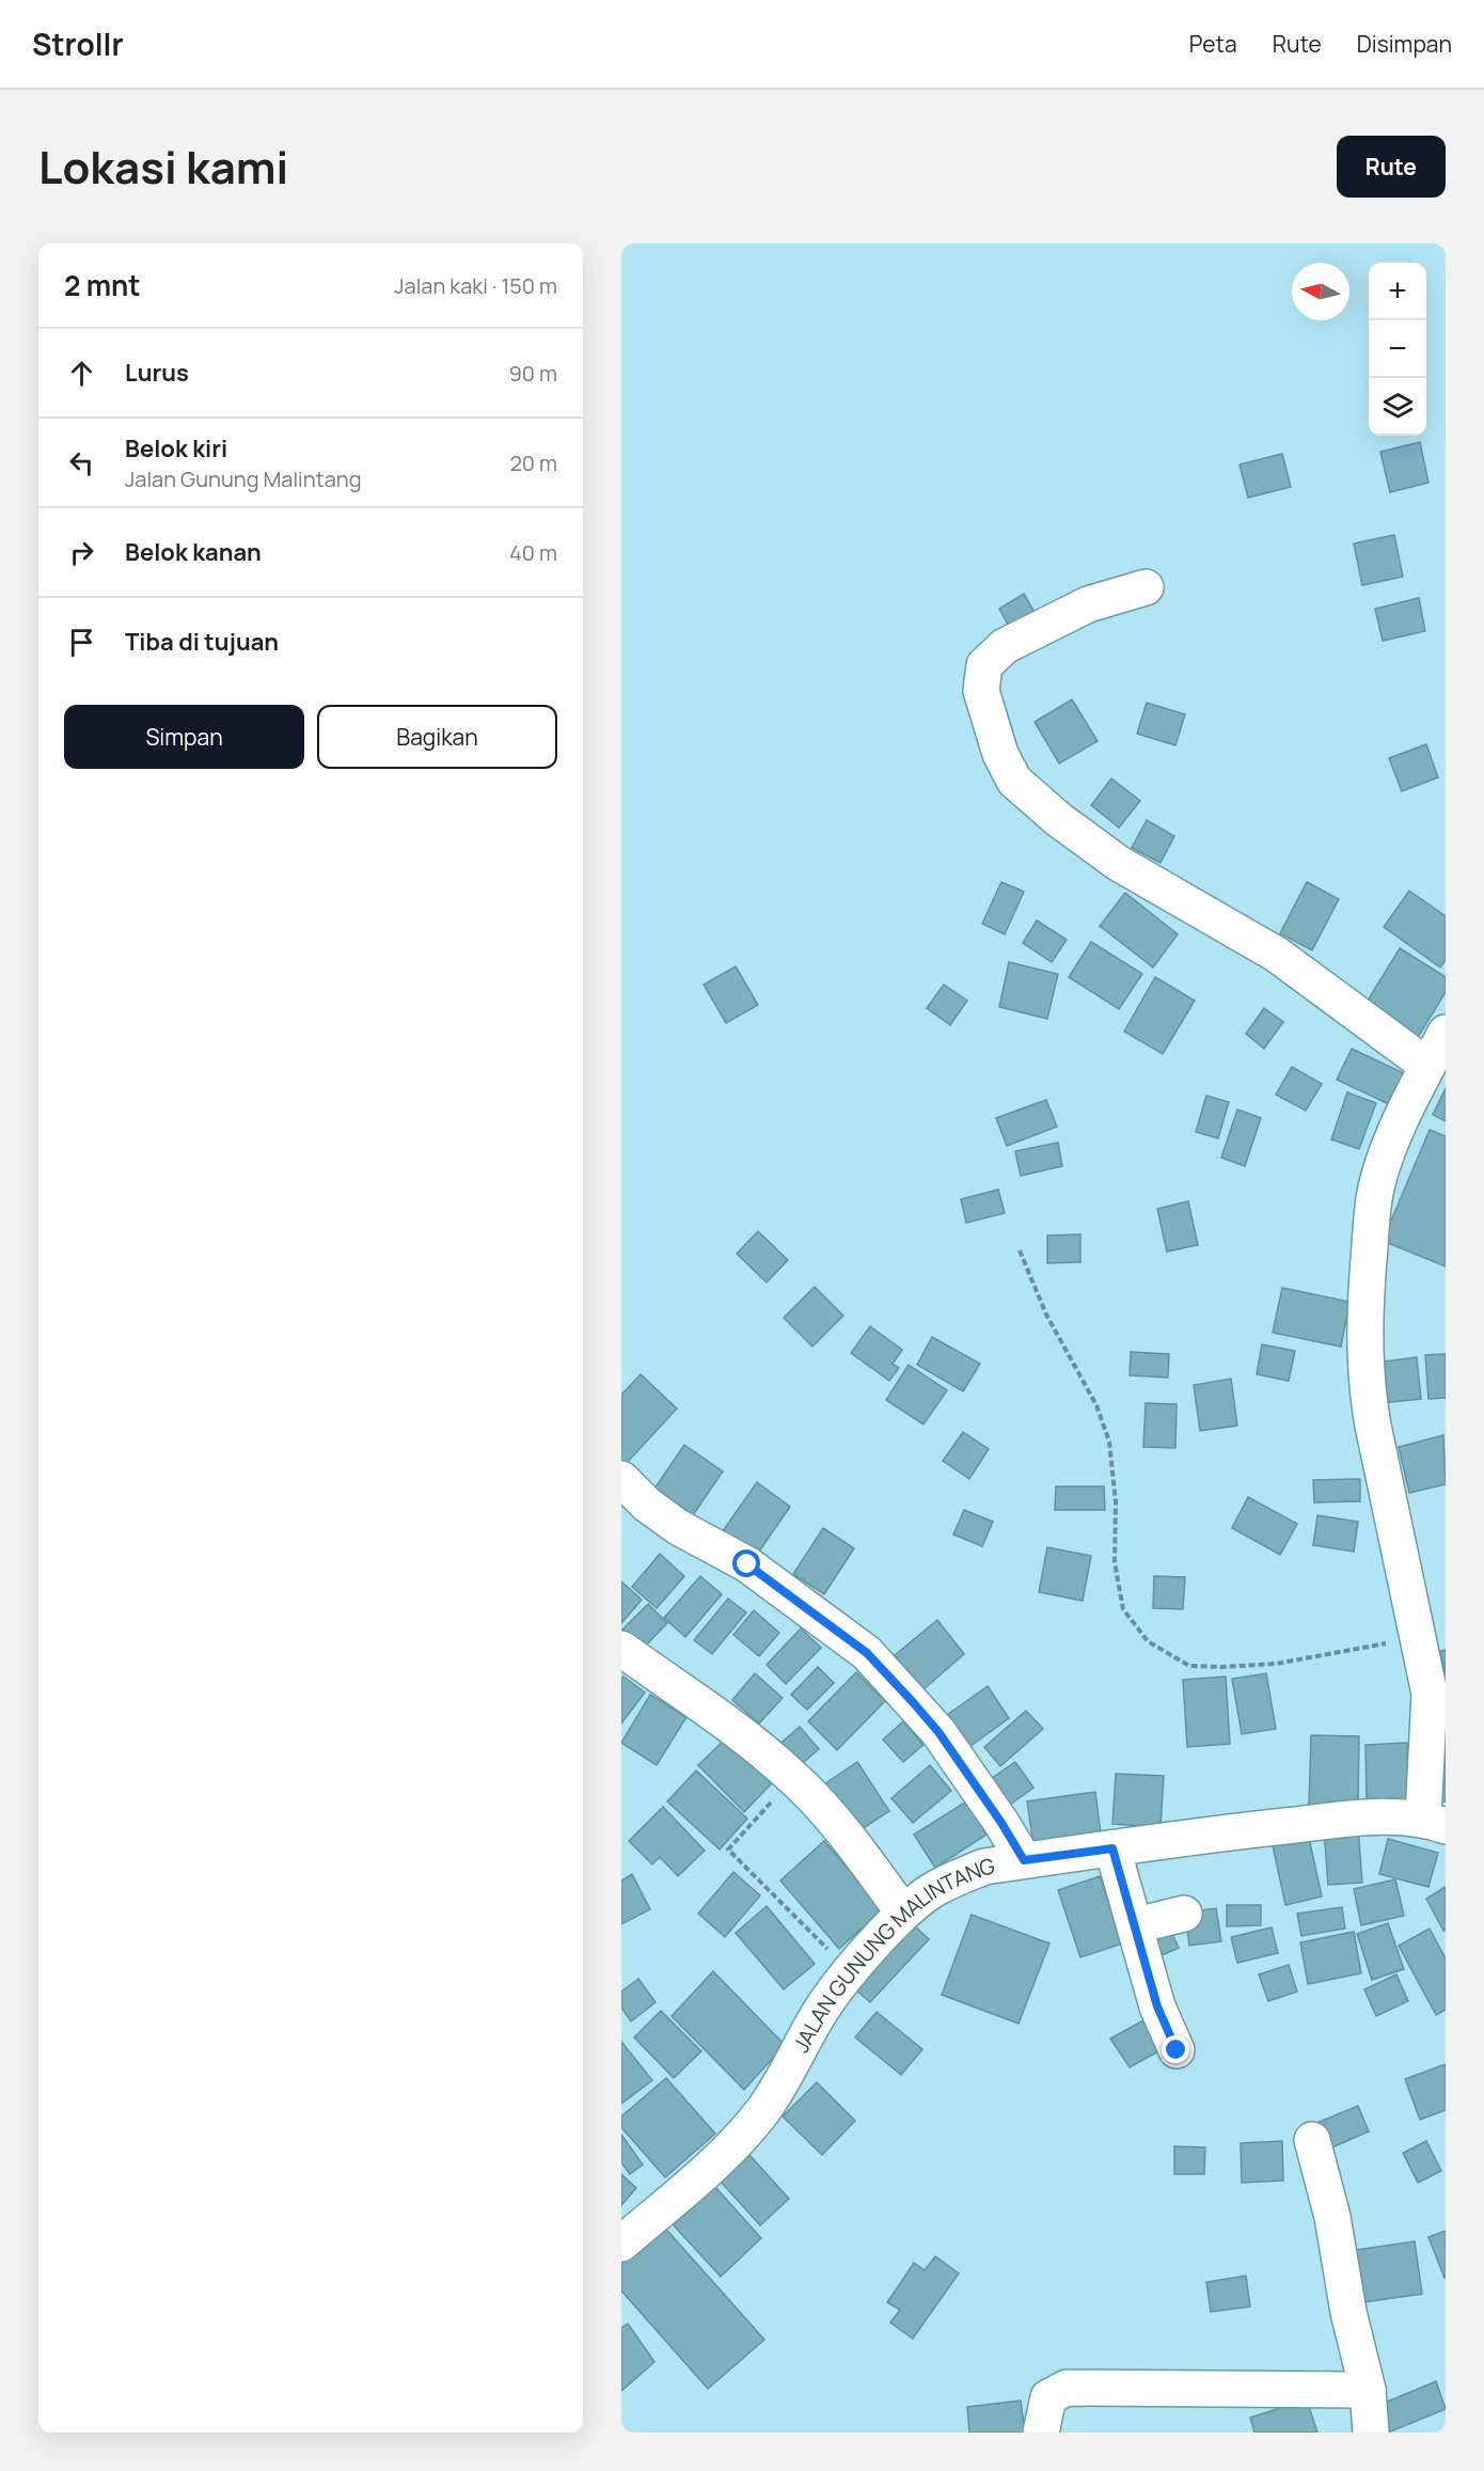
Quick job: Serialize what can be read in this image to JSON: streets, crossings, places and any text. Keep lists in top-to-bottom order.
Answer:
{
  "streets": {
    "street": ["JALAN GUNUNG MALINTANG"]
  },
  "north": "left",
  "page": {
    "header": "Strollr",
    "nav": ["Peta", "Rute", "Disimpan"],
    "title": "Lokasi kami",
    "buttons": [
      "Rute",
      ["Simpan", "Bagikan"]
    ],
    "heading": ["2 mnt", "Jalan kaki · 150 m"],
    "map_buttons": ["+", "−"],
    "list": [
      ["Lurus", "90 m"],
      ["Belok kiri", "Jalan Gunung Malintang", "20 m"],
      ["Belok kanan", "40 m"],
      "Tiba di tujuan"
    ]
  }
}
